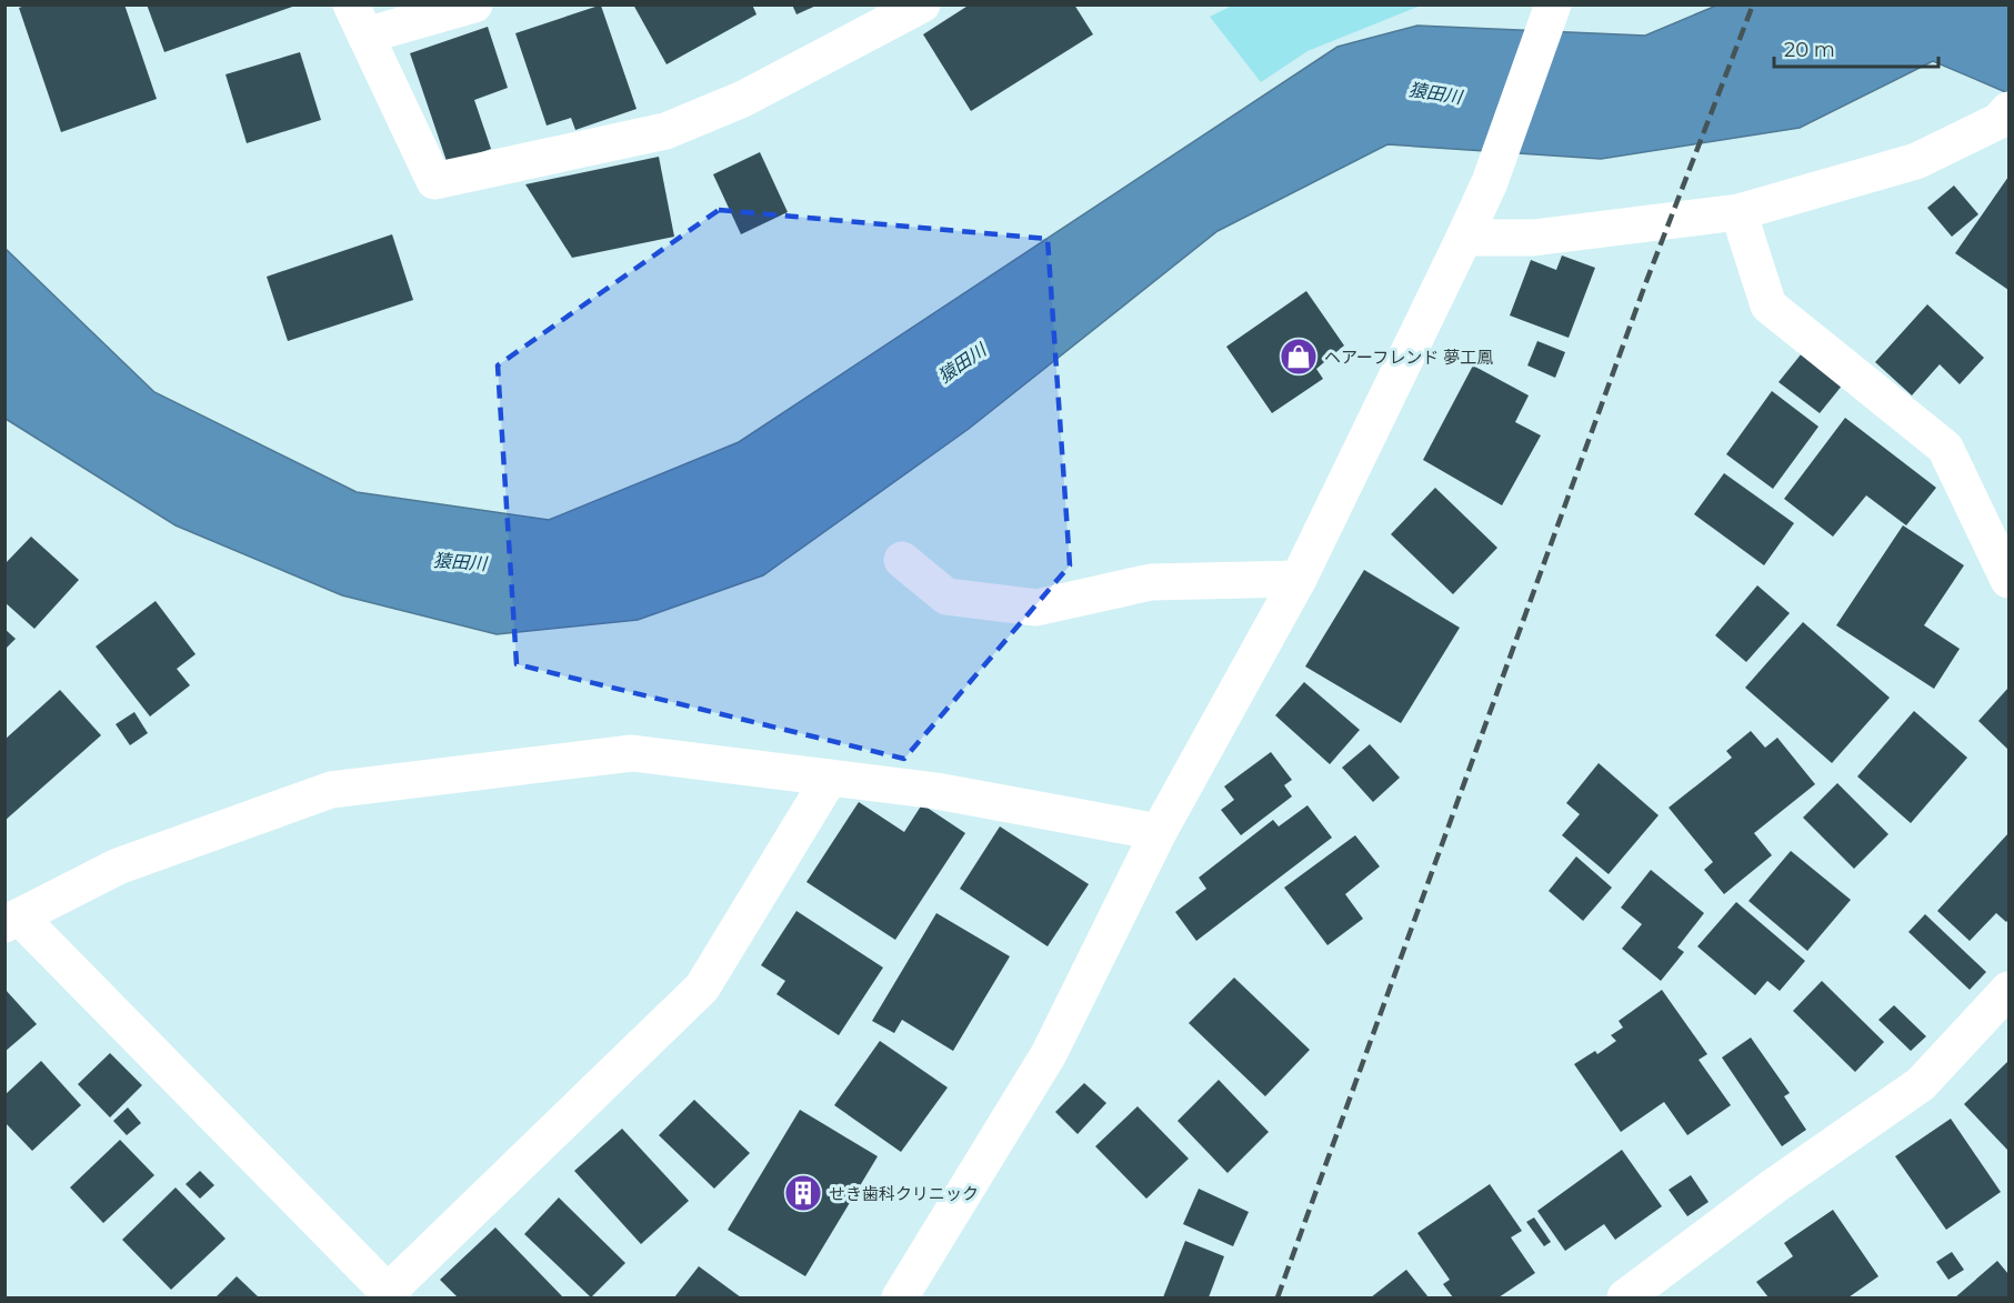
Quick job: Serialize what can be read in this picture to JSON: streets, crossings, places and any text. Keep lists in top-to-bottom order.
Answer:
{
  "water": ["猿田川"],
  "places": {
    "shop": ["ヘアーフレンド 夢工鳳"],
    "building": ["せき歯科クリニック"]
  },
  "scale_bar": "20 m"
}
